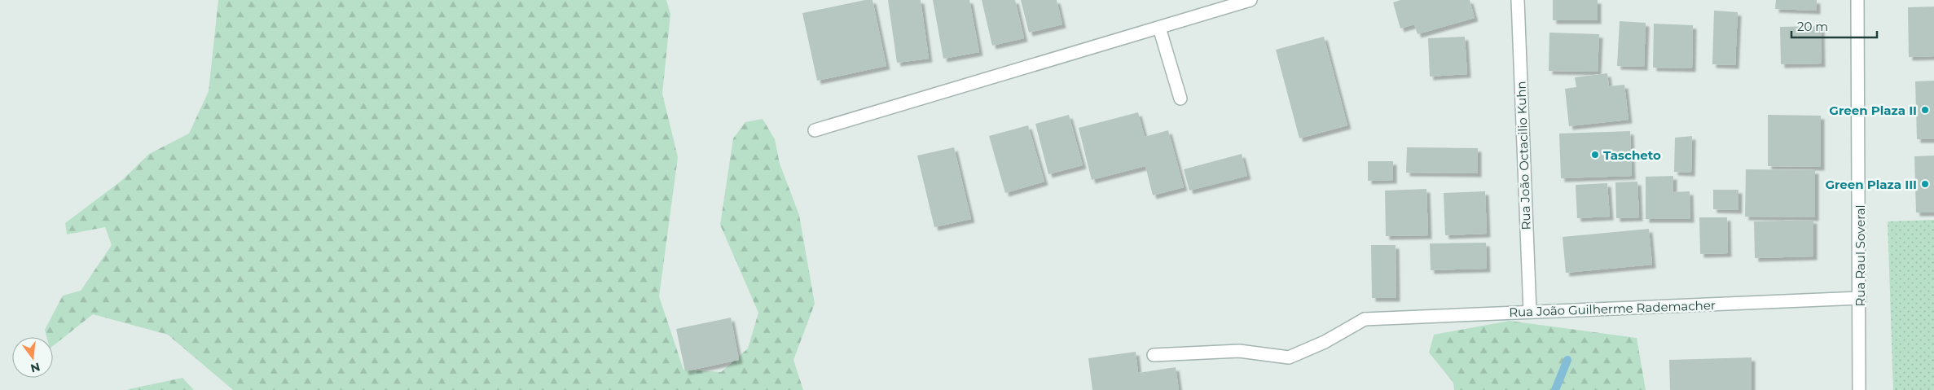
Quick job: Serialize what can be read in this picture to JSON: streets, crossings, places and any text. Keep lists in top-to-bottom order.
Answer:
{
  "streets": {
    "street": ["Rua João Octacilio Kuhn", "Rua Raul Soveral", "Rua João Guilherme Rademacher"]
  },
  "crossings": [
    ["Rua João Octacilio Kuhn", "Rua João Guilherme Rademacher"],
    ["Rua Raul Soveral", "Rua João Guilherme Rademacher"]
  ],
  "places": ["Green Plaza II", "Tascheto", "Green Plaza III"],
  "scale_bar": "20 m",
  "north": "bottom"
}
